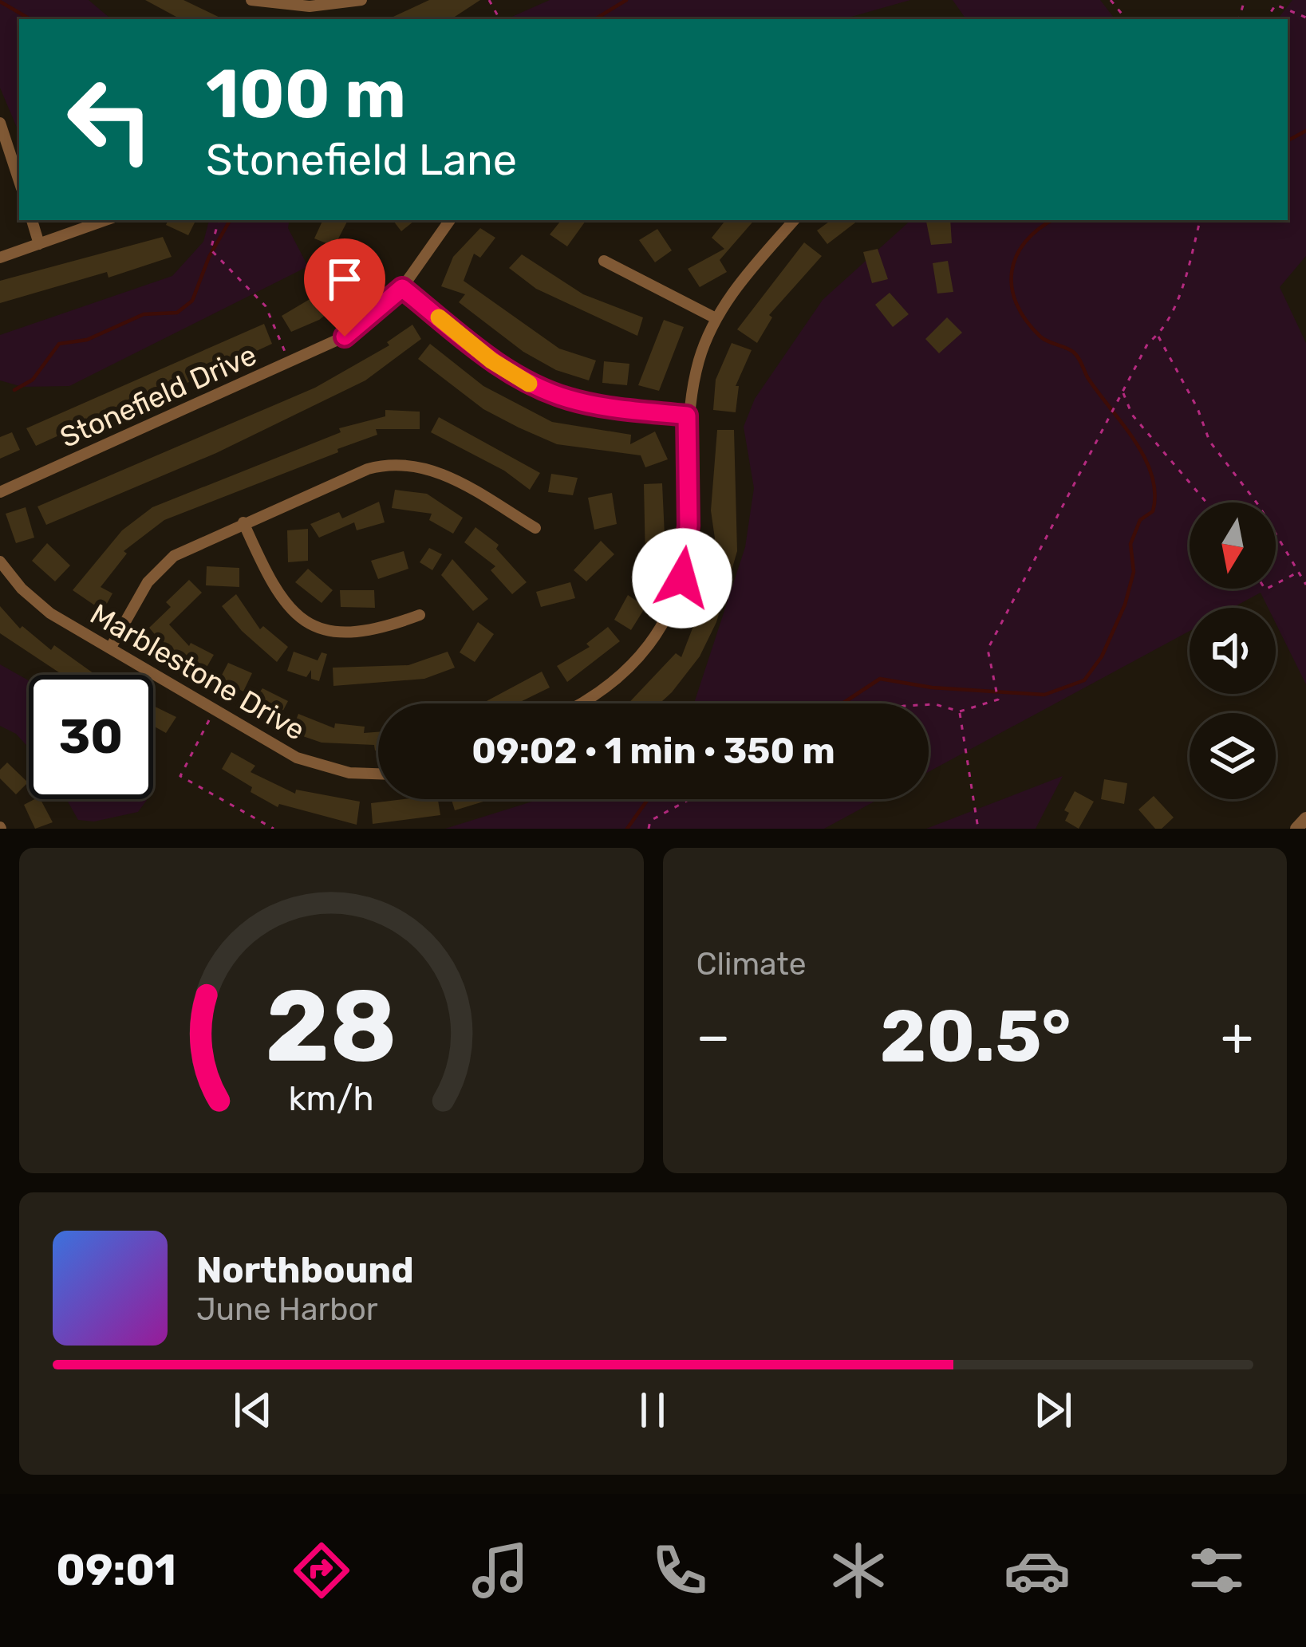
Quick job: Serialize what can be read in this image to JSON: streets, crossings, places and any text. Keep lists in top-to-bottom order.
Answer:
{
  "streets": {
    "street": ["Stonefield Drive", "Marblestone Drive"]
  },
  "north": "bottom",
  "page": {
    "turn": ["100 m", "Stonefield Lane"],
    "limit": "30",
    "trip": "09:02 · 1 min · 350 m",
    "tile": "Climate",
    "heat": ["−", "20.5°", "+"],
    "song": ["Northbound", "June Harbor"],
    "tabs": "09:01",
    "gauge": ["28", "km/h"]
  }
}
